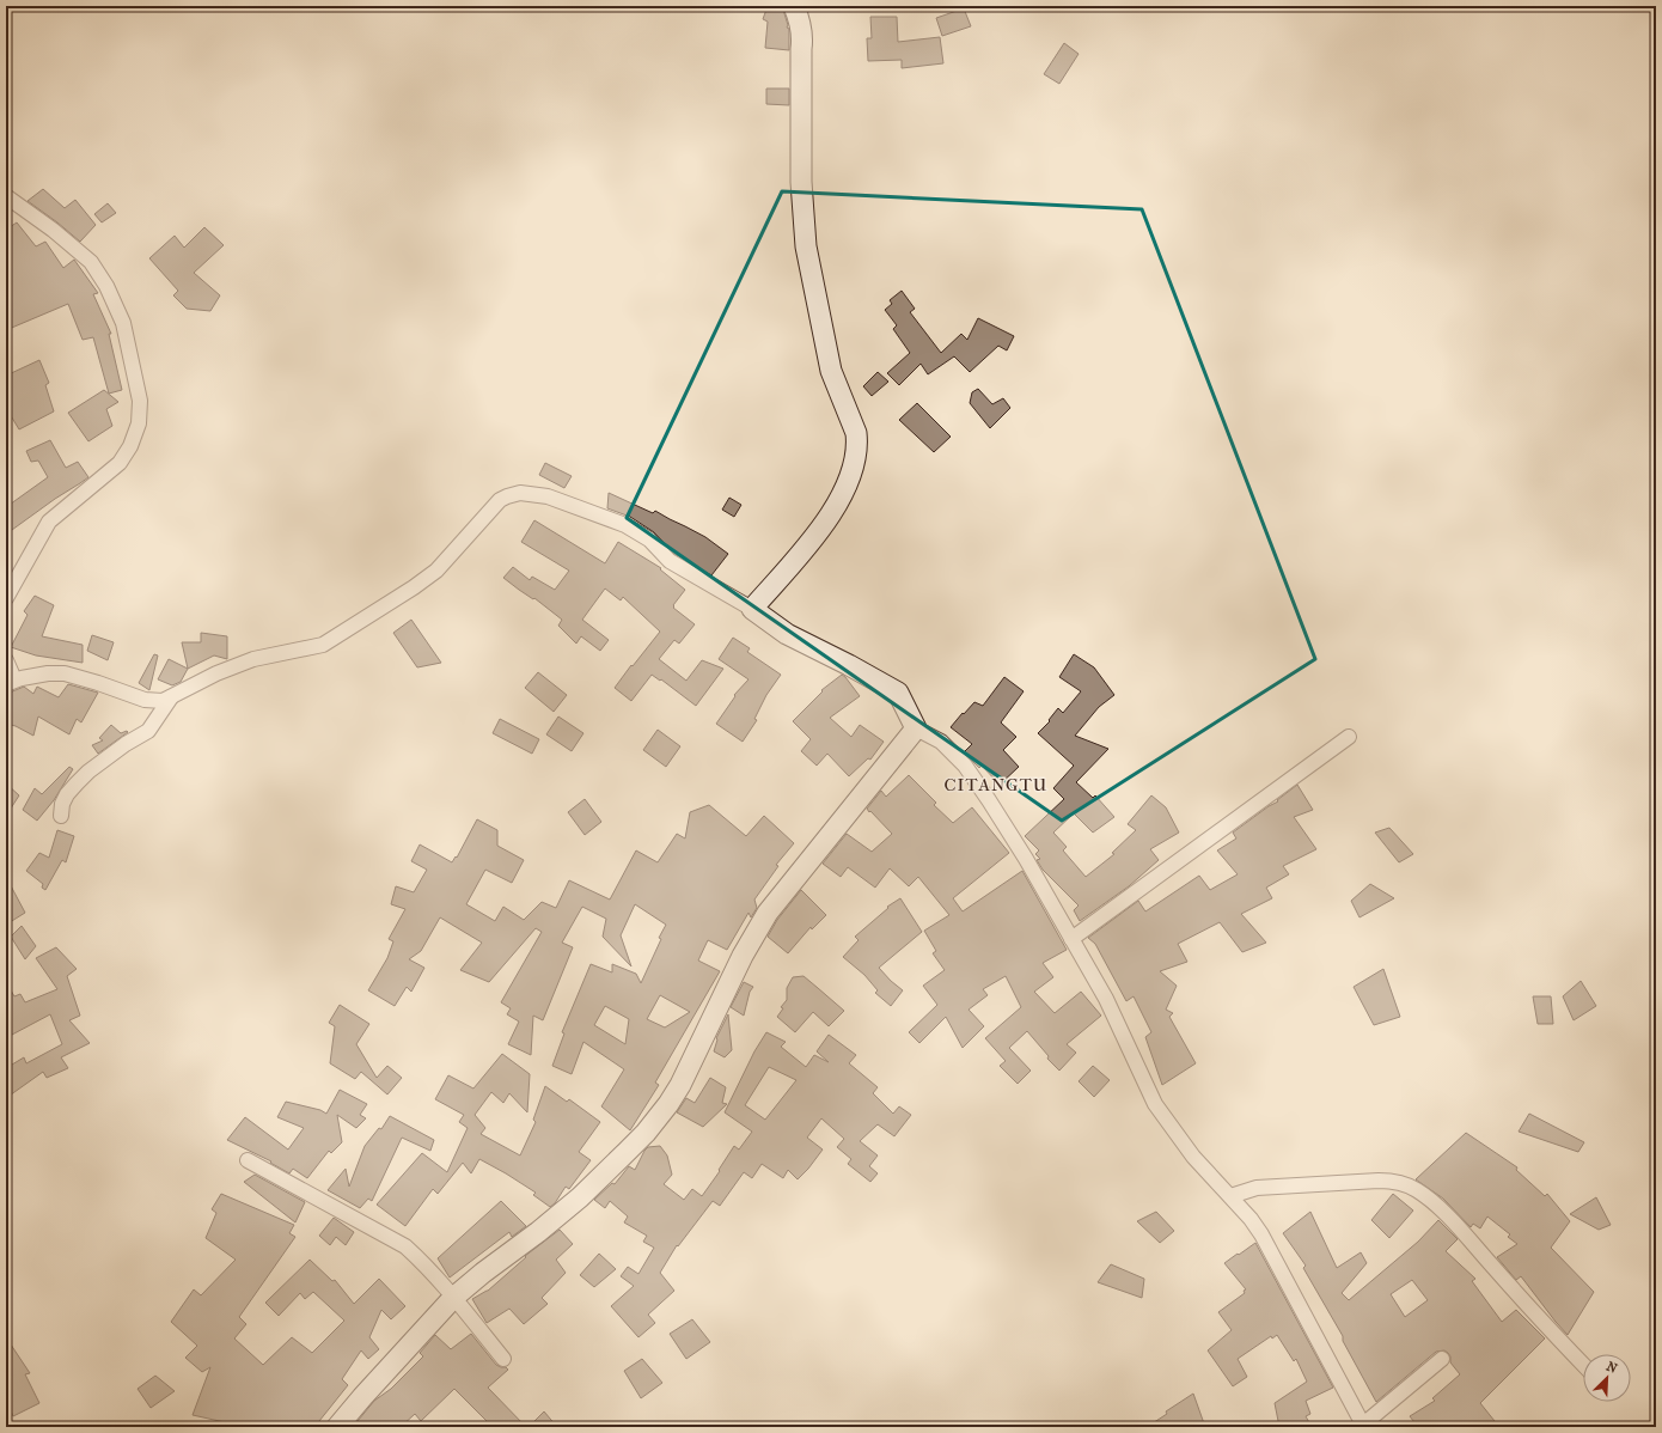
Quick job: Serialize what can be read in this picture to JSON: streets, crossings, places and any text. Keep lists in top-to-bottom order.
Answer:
{
  "districts": ["CITANGTU"],
  "north": "top right"
}
